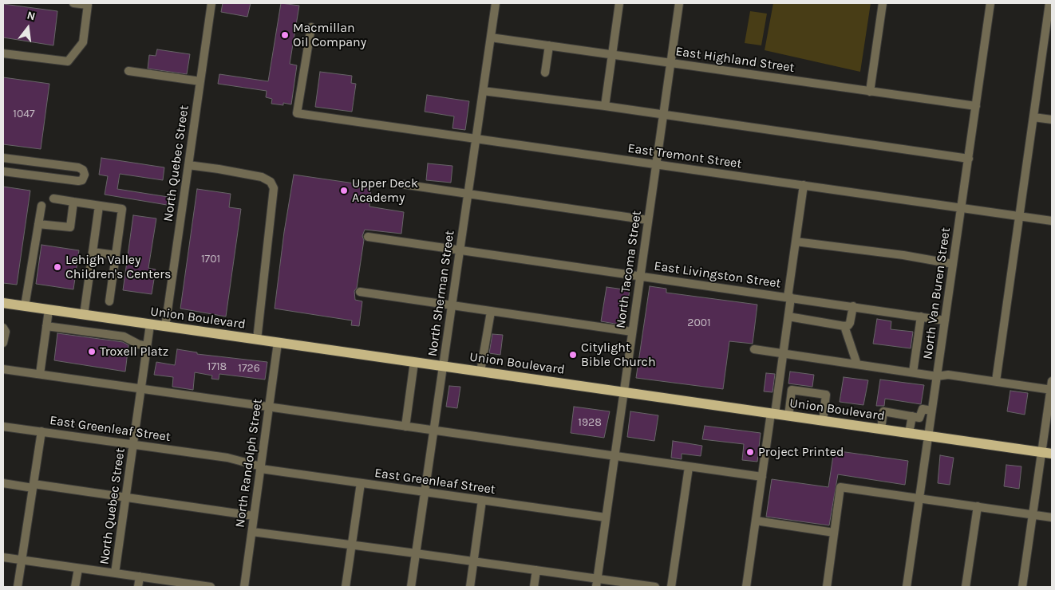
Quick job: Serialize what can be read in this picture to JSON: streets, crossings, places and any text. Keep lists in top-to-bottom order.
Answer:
{
  "streets": {
    "main road": ["Union Boulevard"],
    "street": [
      "East Highland Street",
      "East Tremont Street",
      "North Quebec Street",
      "North Tacoma Street",
      "East Livingston Street",
      "North Sherman Street",
      "North Van Buren Street",
      "East Greenleaf Street",
      "North Randolph Street"
    ]
  },
  "crossings": [
    ["East Highland Street", "North Tacoma Street"],
    ["East Highland Street", "North Sherman Street"],
    ["East Highland Street", "North Van Buren Street"],
    ["East Tremont Street", "North Tacoma Street"],
    ["East Tremont Street", "North Sherman Street"],
    ["East Tremont Street", "North Van Buren Street"],
    ["North Quebec Street", "Union Boulevard"],
    ["North Quebec Street", "East Greenleaf Street"],
    ["North Tacoma Street", "East Livingston Street"],
    ["North Tacoma Street", "Union Boulevard"],
    ["North Tacoma Street", "East Greenleaf Street"],
    ["East Livingston Street", "North Sherman Street"],
    ["East Livingston Street", "North Van Buren Street"],
    ["North Sherman Street", "Union Boulevard"],
    ["North Sherman Street", "East Greenleaf Street"],
    ["North Van Buren Street", "Union Boulevard"],
    ["Union Boulevard", "North Randolph Street"],
    ["East Greenleaf Street", "North Randolph Street"]
  ],
  "places": [
    "Macmillan Oil Company",
    "Upper Deck Academy",
    "Lehigh Valley Children's Centers",
    "Troxell Platz",
    "Citylight Bible Church",
    "Project Printed"
  ],
  "house_numbers": [
    "1047",
    "1701",
    "2001",
    "1718",
    "1726",
    "1928"
  ],
  "north": "top"
}
